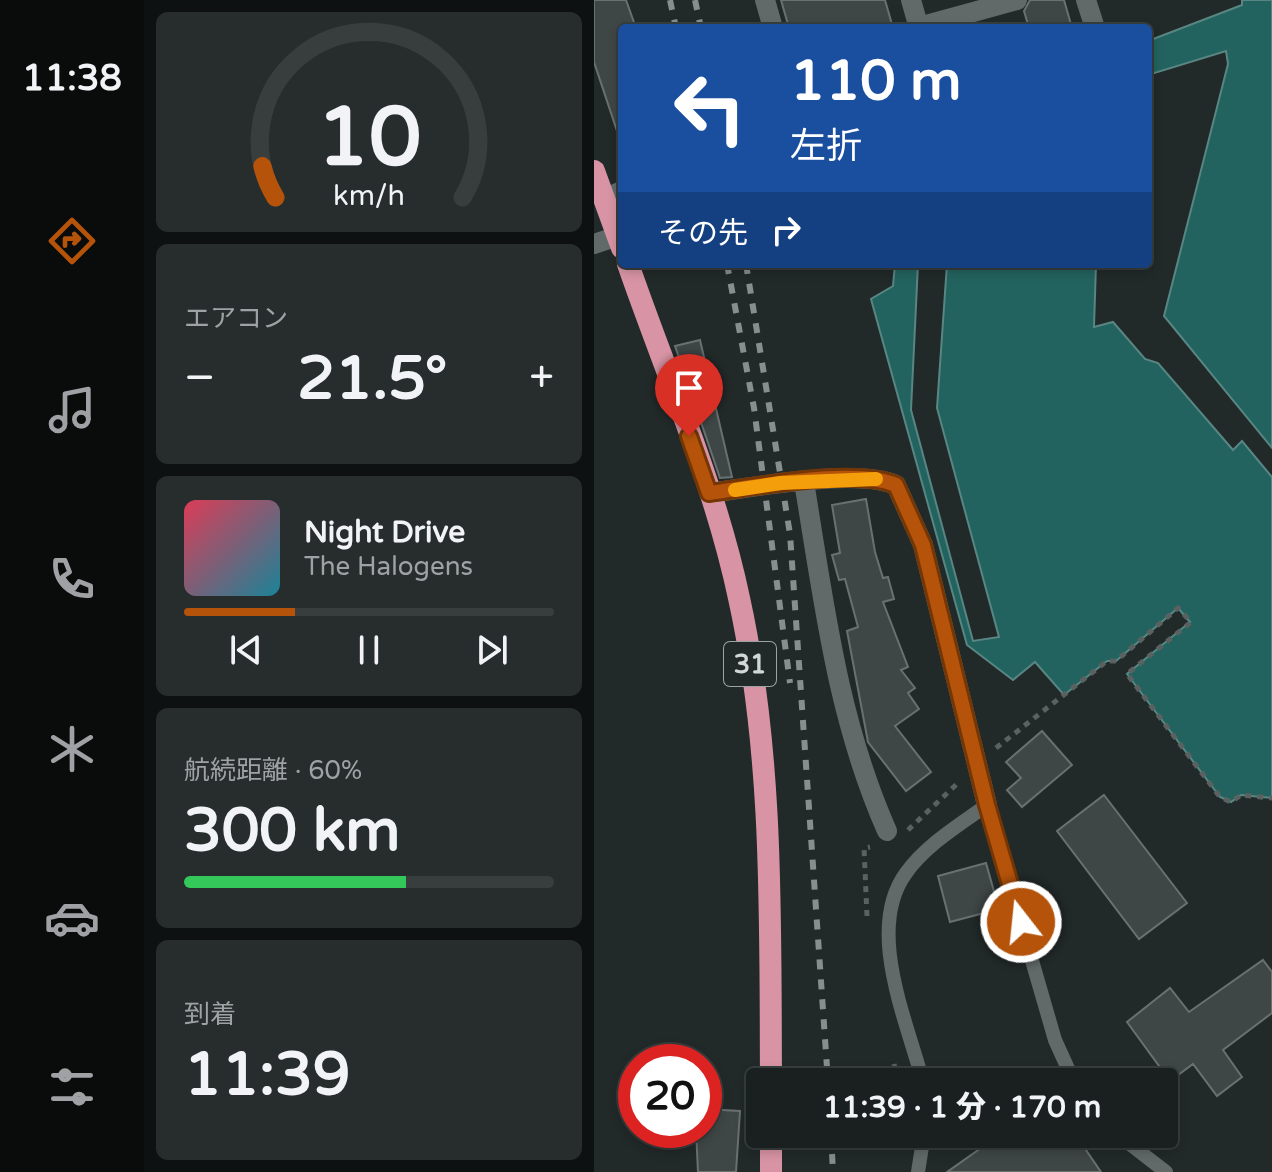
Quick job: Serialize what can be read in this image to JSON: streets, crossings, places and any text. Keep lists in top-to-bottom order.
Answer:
{
  "streets": {
    "highway": ["31"]
  },
  "page": {
    "tabs": "11:38",
    "turn": ["110 m", "左折"],
    "then": "その先",
    "tile": [
      "エアコン",
      ["航続距離 · 60%", "300 km"],
      ["到着", "11:39"]
    ],
    "heat": ["−", "21.5°", "+"],
    "song": ["Night Drive", "The Halogens"],
    "limit": "20",
    "trip": "11:39 · 1 分 · 170 m",
    "gauge": ["10", "km/h"]
  }
}
